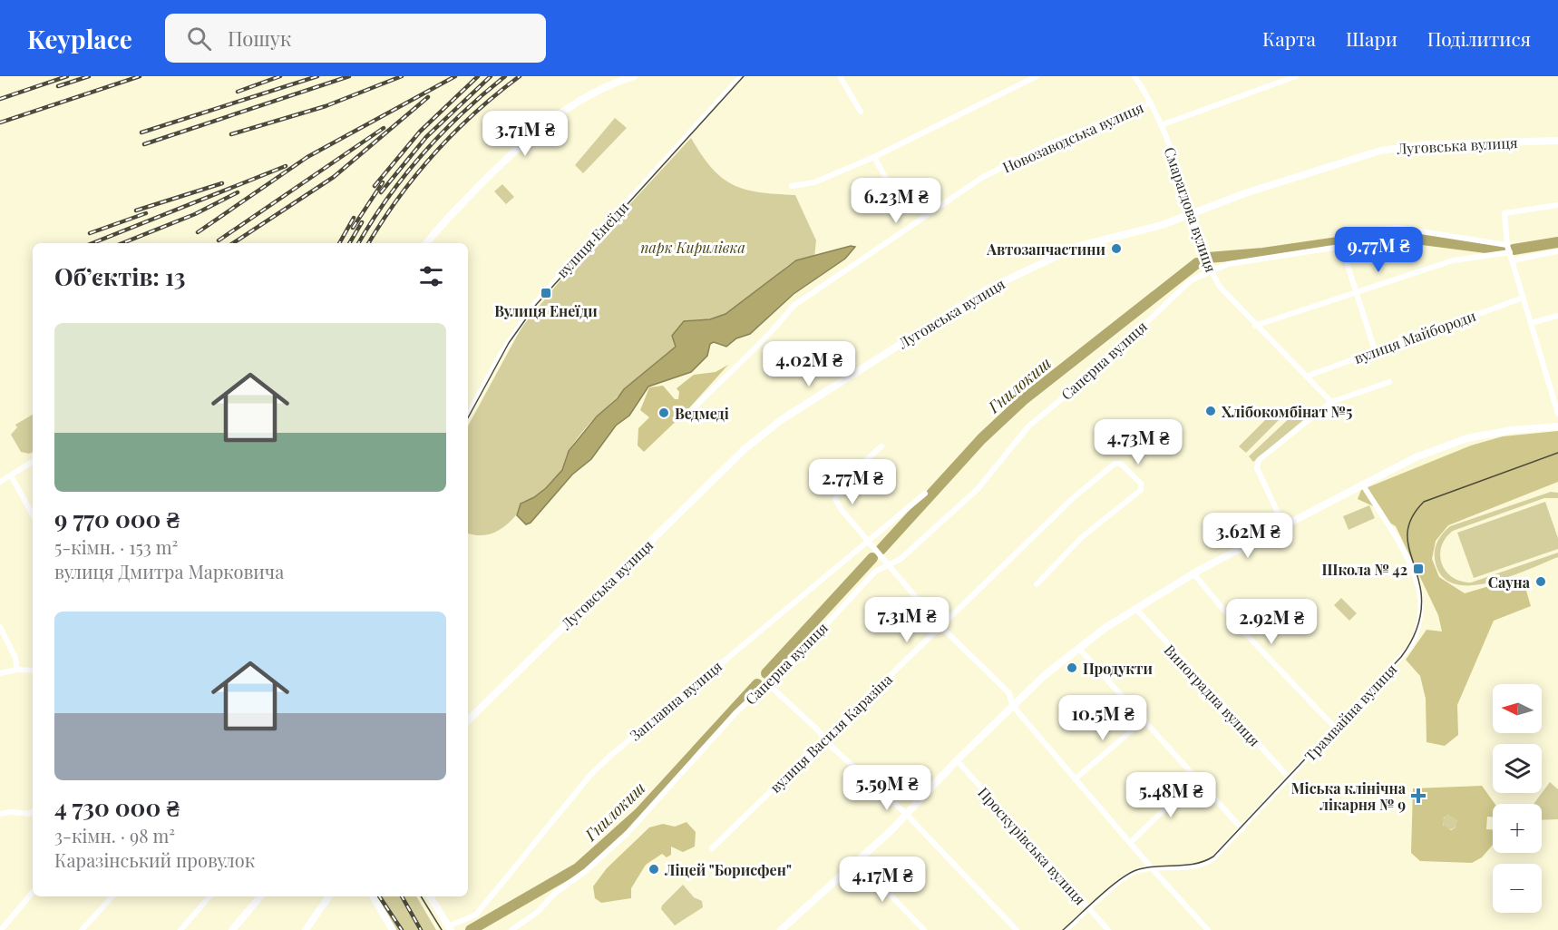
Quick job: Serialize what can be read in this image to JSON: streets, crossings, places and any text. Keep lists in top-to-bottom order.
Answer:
{
  "streets": {
    "street": [
      "Новозаводська вулиця",
      "Луговська вулиця",
      "Смарагдова вулиця",
      "вулиця Енеїди",
      "вулиця Майбороди",
      "Саперна вулиця",
      "Виноградна вулиця",
      "Заплавна вулиця",
      "Трамвайна вулиця",
      "вулиця Василя Каразіна",
      "Проскурівська вулиця"
    ]
  },
  "crossings": [
    ["Новозаводська вулиця", "Смарагдова вулиця"],
    ["Луговська вулиця", "Смарагдова вулиця"],
    ["Смарагдова вулиця", "вулиця Майбороди"],
    ["Смарагдова вулиця", "Саперна вулиця"],
    ["Виноградна вулиця", "Трамвайна вулиця"],
    ["Трамвайна вулиця", "Проскурівська вулиця"]
  ],
  "water": ["Гнилокиш"],
  "parks": ["парк Кирилівка"],
  "places": {
    "other": [
      "Автозапчастини",
      "Хлібокомбінат №5",
      "Ведмеді",
      "Сауна",
      "Продукти",
      "Ліцей \"Борисфен\""
    ],
    "transit": ["Вулиця Енеїди", "Школа № 42"],
    "health": ["Міська клінічна лікарня № 9"]
  },
  "north": "left",
  "page": {
    "header": "Keyplace",
    "search": "Пошук",
    "nav": ["Карта", "Шари", "Поділитися"],
    "price": [
      "3.71M ₴",
      "6.23M ₴",
      "9.77M ₴",
      "4.02M ₴",
      "4.73M ₴",
      "2.77M ₴",
      "3.62M ₴",
      "7.31M ₴",
      "2.92M ₴",
      "10.5M ₴",
      "5.59M ₴",
      "5.48M ₴",
      "4.17M ₴"
    ],
    "heading": "Об’єктів: 13",
    "list": [
      {
        "name": "9 770 000 ₴",
        "note": "5-кімн. · 153 m² · вулиця Дмитра Марковича"
      },
      {
        "name": "4 730 000 ₴",
        "note": "3-кімн. · 98 m² · Каразінський провулок"
      }
    ],
    "map_buttons": ["+", "−"]
  }
}
